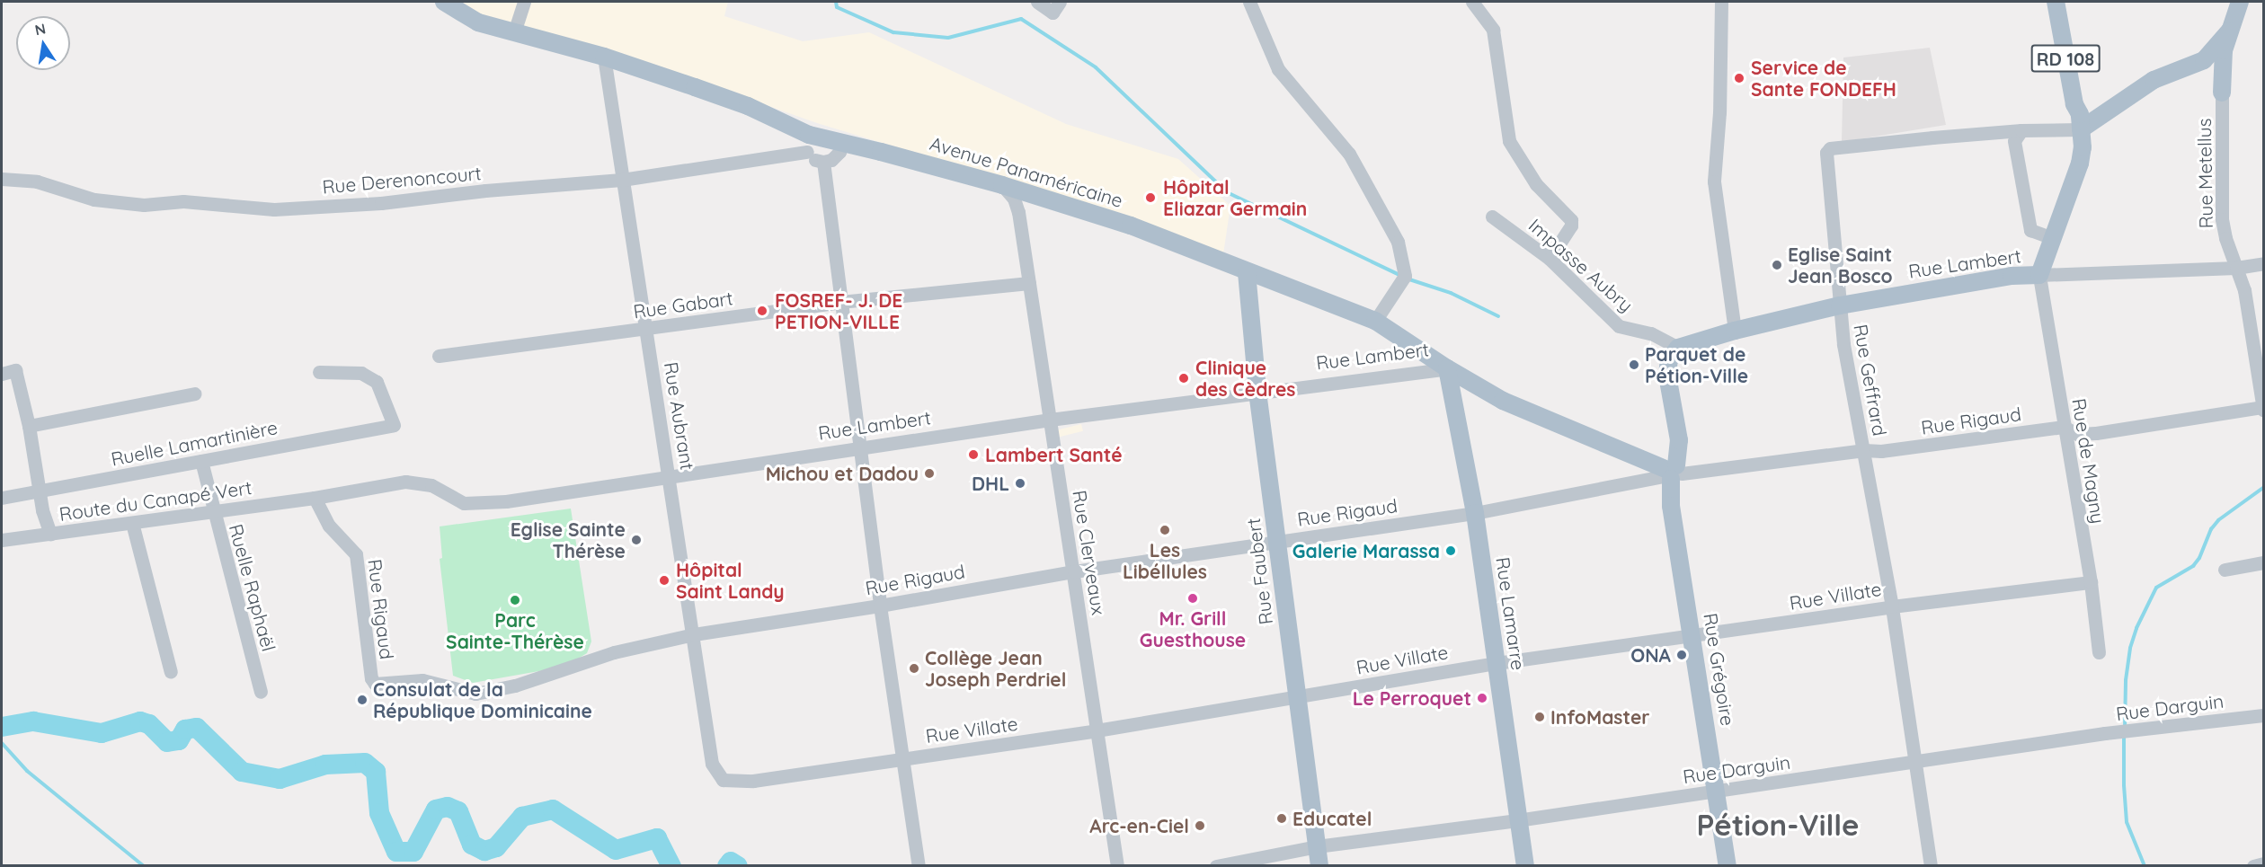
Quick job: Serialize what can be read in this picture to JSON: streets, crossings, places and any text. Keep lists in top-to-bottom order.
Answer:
{
  "streets": {
    "main road": [
      "RD 108",
      "Avenue Panaméricaine",
      "Rue Lambert",
      "Rue Faubert",
      "Rue Lamarre",
      "Rue Grégoire"
    ],
    "street": [
      "Rue Metellus",
      "Rue Derenoncourt",
      "Impasse Aubry",
      "Rue Gabart",
      "Rue Geffrard",
      "Rue Aubrant",
      "Rue Rigaud",
      "Ruelle Lamartinière",
      "Rue de Magny",
      "Route du Canapé Vert",
      "Rue Clerveaux",
      "Ruelle Raphaël",
      "Rue Villate",
      "Rue Darguin"
    ]
  },
  "crossings": [
    ["RD 108", "Rue Lambert"],
    ["RD 108", "Rue Geffrard"],
    ["RD 108", "Rue de Magny"],
    ["Avenue Panaméricaine", "Rue Derenoncourt"],
    ["Avenue Panaméricaine", "Rue Lambert"],
    ["Avenue Panaméricaine", "Rue Aubrant"],
    ["Avenue Panaméricaine", "Rue Rigaud"],
    ["Avenue Panaméricaine", "Rue Clerveaux"],
    ["Avenue Panaméricaine", "Rue Faubert"],
    ["Avenue Panaméricaine", "Rue Lamarre"],
    ["Avenue Panaméricaine", "Rue Grégoire"],
    ["Rue Metellus", "Rue Lambert"],
    ["Rue Metellus", "Rue Rigaud"],
    ["Rue Derenoncourt", "Rue Aubrant"],
    ["Rue Lambert", "Impasse Aubry"],
    ["Rue Lambert", "Rue Geffrard"],
    ["Rue Lambert", "Rue Aubrant"],
    ["Rue Lambert", "Rue Rigaud"],
    ["Rue Lambert", "Rue de Magny"],
    ["Rue Lambert", "Route du Canapé Vert"],
    ["Rue Lambert", "Rue Clerveaux"],
    ["Rue Lambert", "Rue Faubert"],
    ["Rue Lambert", "Rue Lamarre"],
    ["Rue Lambert", "Rue Grégoire"],
    ["Impasse Aubry", "Rue Grégoire"],
    ["Rue Gabart", "Rue Aubrant"],
    ["Rue Gabart", "Rue Clerveaux"],
    ["Rue Geffrard", "Rue Rigaud"],
    ["Rue Geffrard", "Rue Villate"],
    ["Rue Geffrard", "Rue Darguin"],
    ["Rue Aubrant", "Rue Rigaud"],
    ["Rue Aubrant", "Rue Villate"],
    ["Rue Rigaud", "Rue de Magny"],
    ["Rue Rigaud", "Route du Canapé Vert"],
    ["Rue Rigaud", "Rue Clerveaux"],
    ["Rue Rigaud", "Rue Faubert"],
    ["Rue Rigaud", "Rue Lamarre"],
    ["Rue Rigaud", "Rue Grégoire"],
    ["Ruelle Lamartinière", "Ruelle Raphaël"],
    ["Rue de Magny", "Rue Villate"],
    ["Route du Canapé Vert", "Ruelle Raphaël"],
    ["Rue Clerveaux", "Rue Villate"],
    ["Rue Faubert", "Rue Villate"],
    ["Rue Faubert", "Rue Darguin"],
    ["Rue Villate", "Rue Lamarre"],
    ["Rue Villate", "Rue Grégoire"],
    ["Rue Lamarre", "Rue Darguin"],
    ["Rue Grégoire", "Rue Darguin"]
  ],
  "districts": ["Pétion-Ville"],
  "places": [
    "Service de Sante FONDEFH",
    "Hôpital Eliazar Germain",
    "Eglise Saint Jean Bosco",
    "FOSREF- J. DE PETION-VILLE",
    "Parquet de Pétion-Ville",
    "Clinique des Cèdres",
    "Lambert Santé",
    "Michou et Dadou",
    "DHL",
    "Les Libéllules",
    "Eglise Sainte Thérèse",
    "Galerie Marassa",
    "Hôpital Saint Landy",
    "Mr. Grill Guesthouse",
    "Parc Sainte-Thérèse",
    "ONA",
    "Collège Jean Joseph Perdriel",
    "Le Perroquet",
    "Consulat de la République Dominicaine",
    "InfoMaster",
    "Educatel",
    "Arc-en-Ciel"
  ],
  "north": "top"
}
